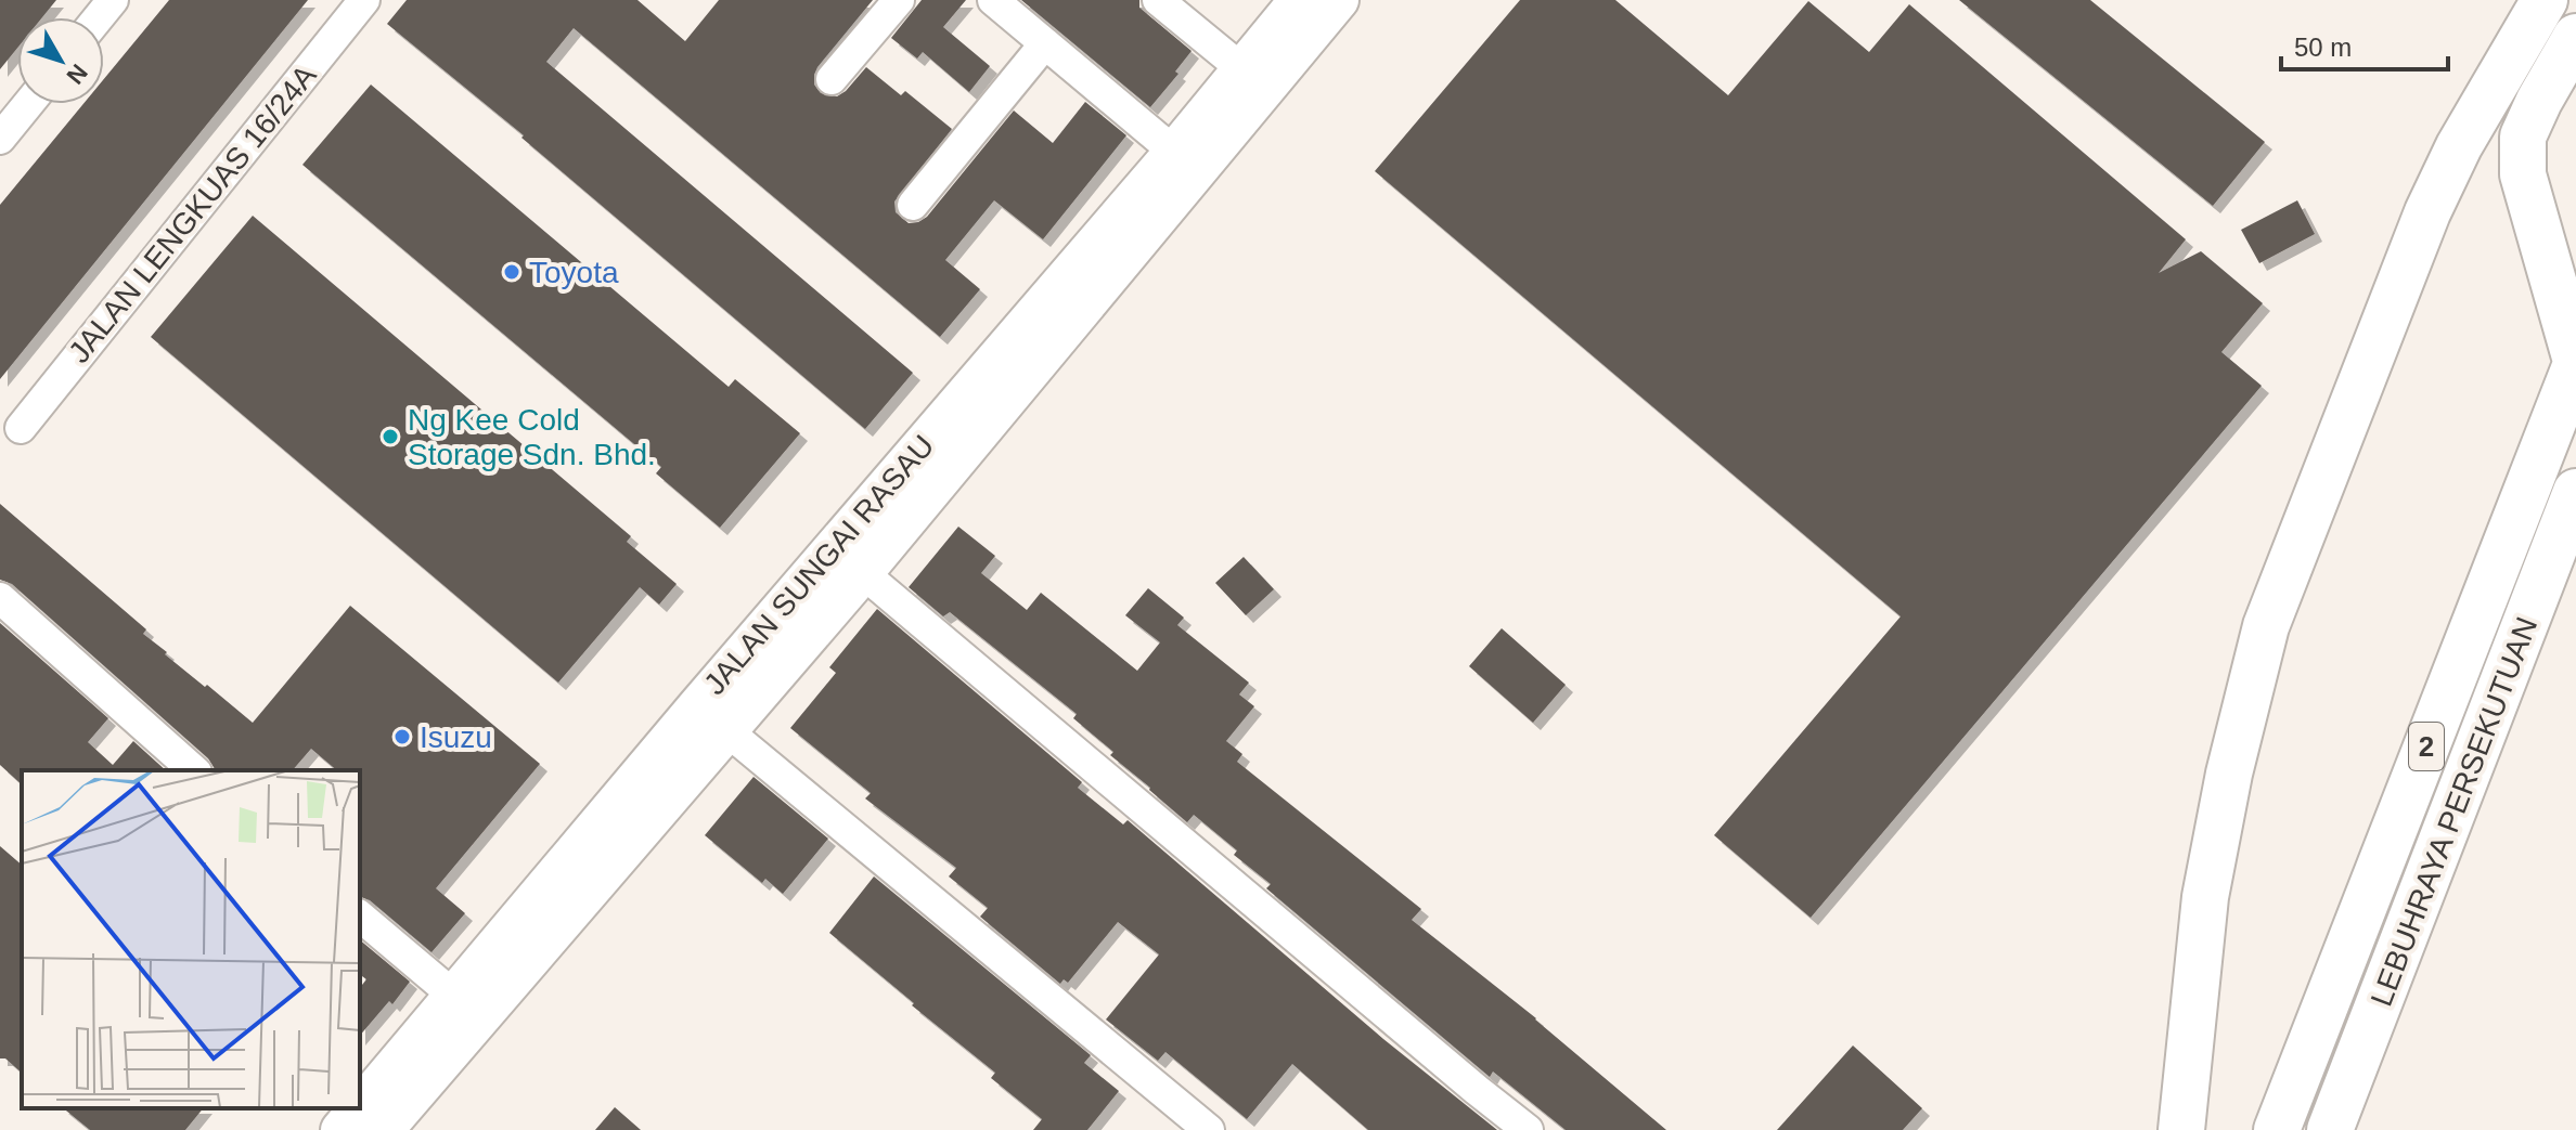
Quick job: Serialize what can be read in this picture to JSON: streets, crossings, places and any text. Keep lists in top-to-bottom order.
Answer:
{
  "streets": {
    "highway": ["2", "LEBUHRAYA PERSEKUTUAN"],
    "main road": ["JALAN SUNGAI RASAU"],
    "street": ["JALAN LENGKUAS 16/24A"]
  },
  "places": ["Toyota", "Ng Kee Cold Storage Sdn. Bhd.", "Isuzu"],
  "scale_bar": "50 m",
  "north": "bottom right"
}
